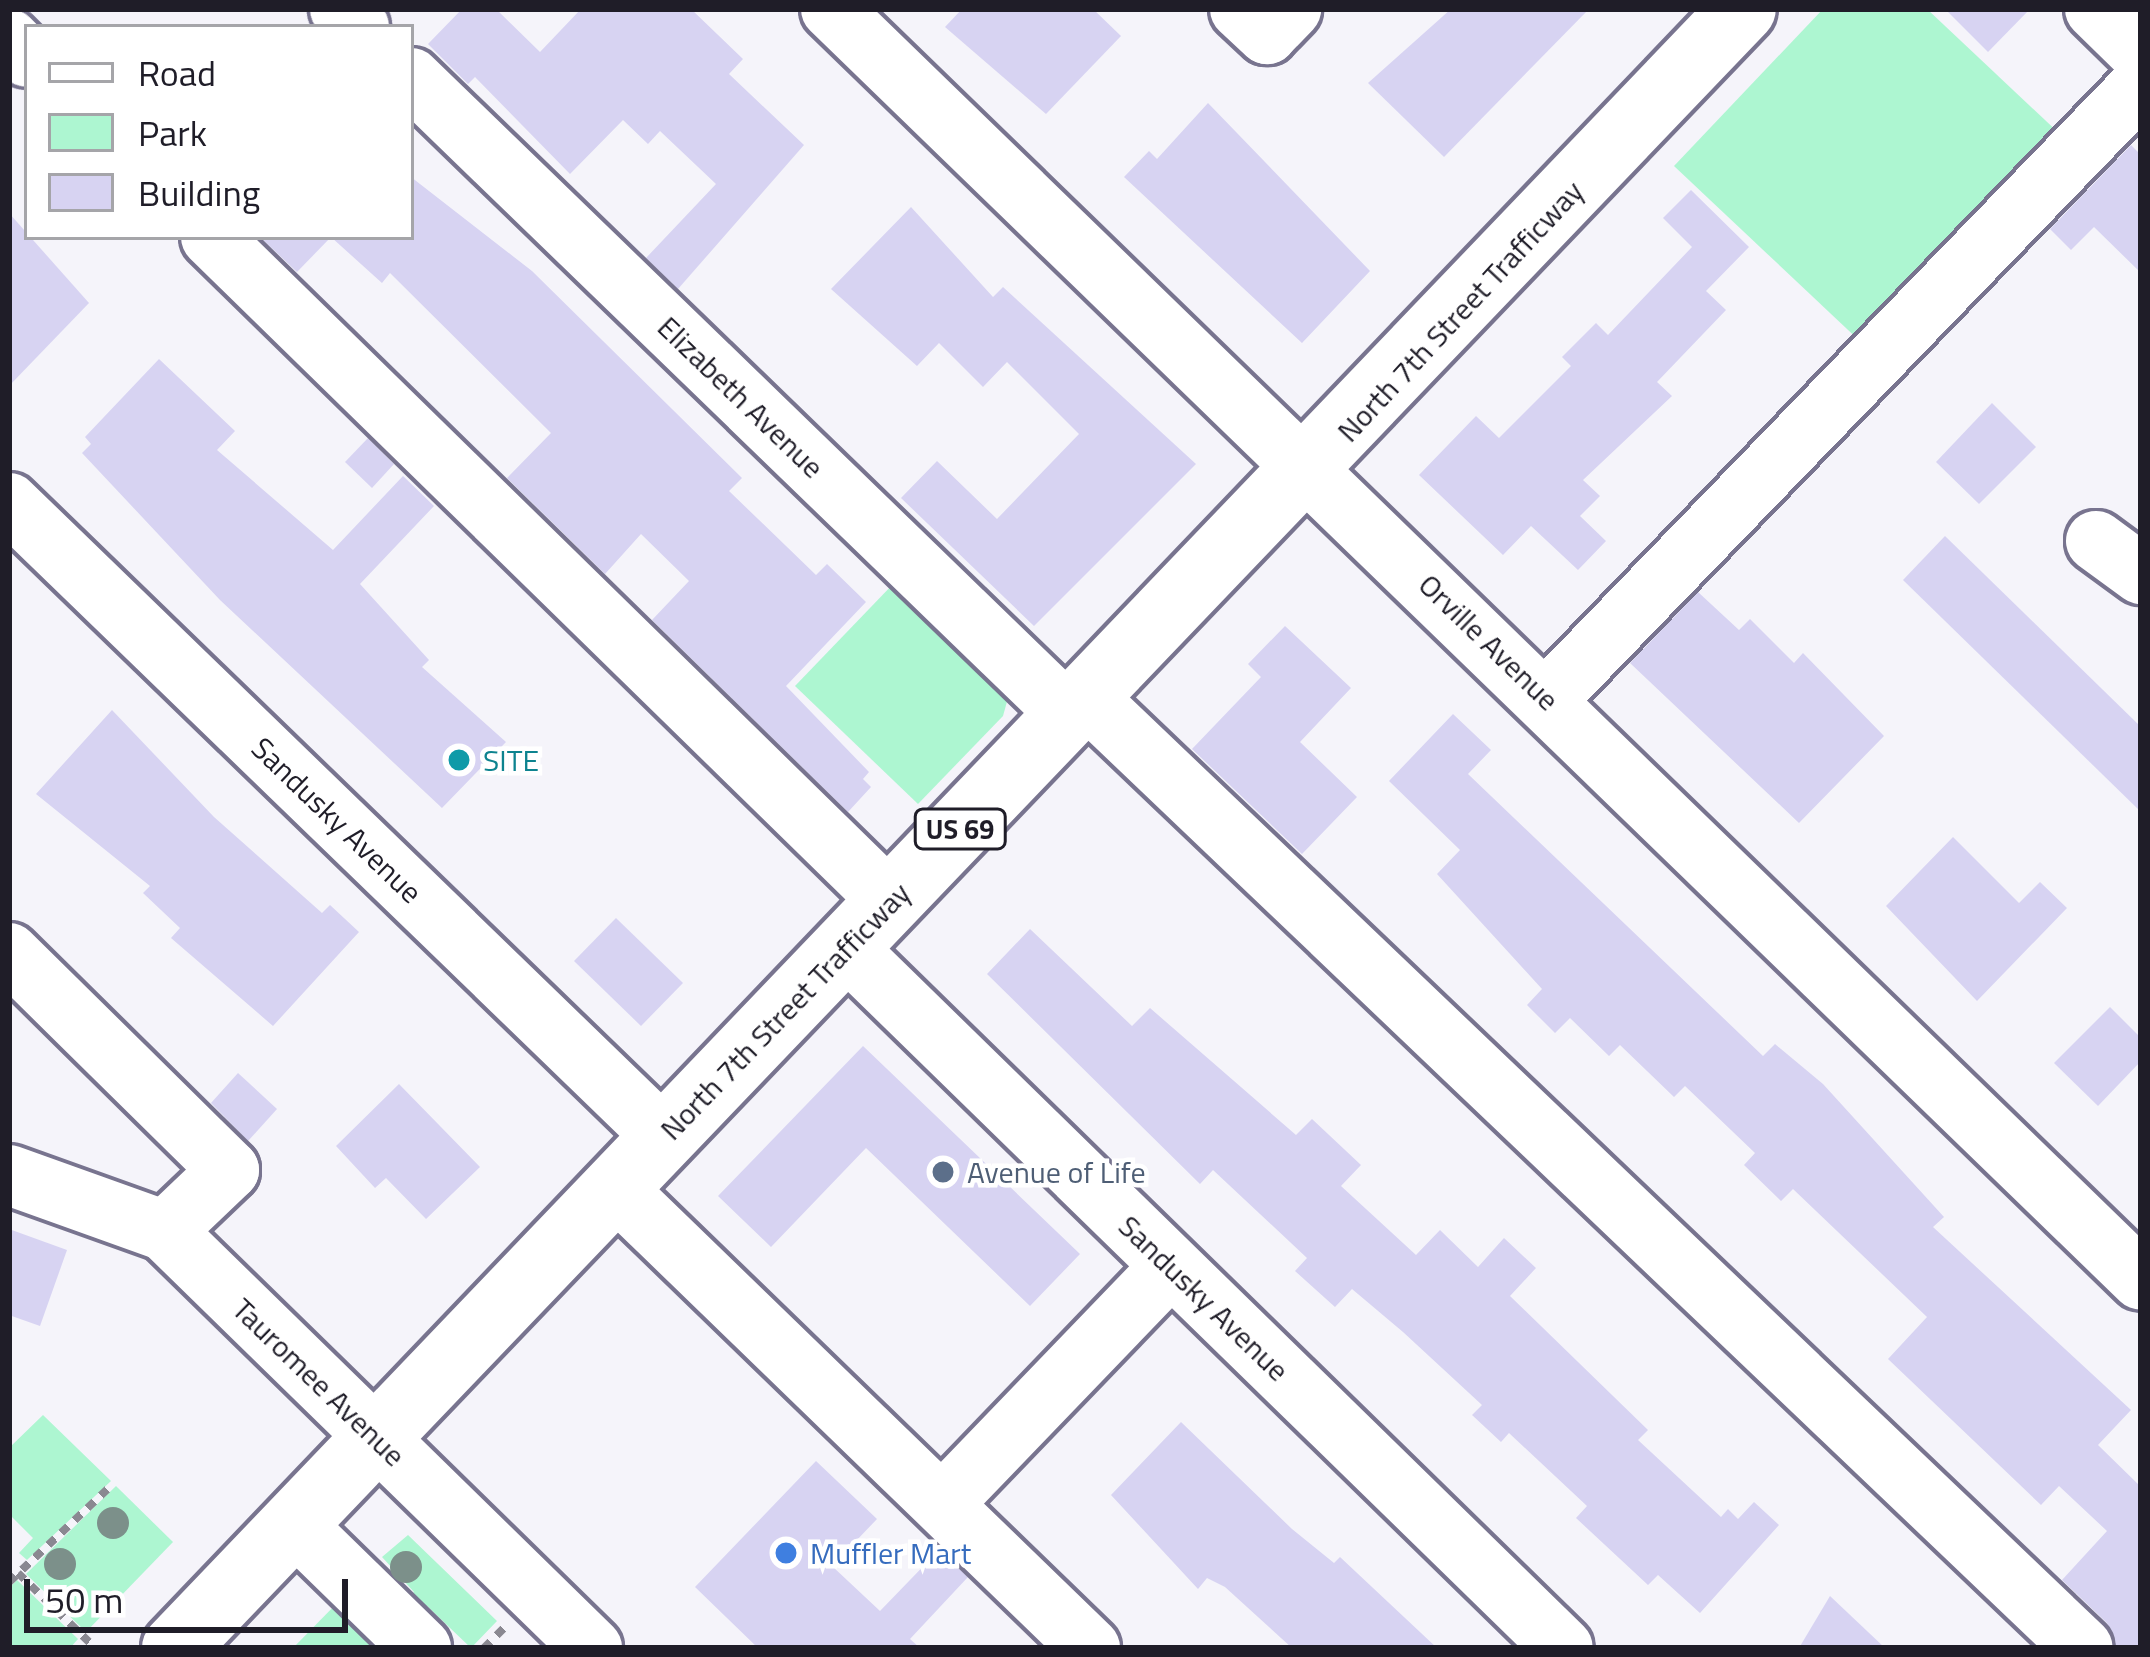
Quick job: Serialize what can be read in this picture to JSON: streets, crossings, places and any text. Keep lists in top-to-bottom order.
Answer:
{
  "streets": {
    "main road": ["North 7th Street Trafficway", "US 69"],
    "street": [
      "Elizabeth Avenue",
      "Orville Avenue",
      "Sandusky Avenue",
      "Tauromee Avenue"
    ]
  },
  "crossings": [
    ["North 7th Street Trafficway", "Elizabeth Avenue"],
    ["North 7th Street Trafficway", "Orville Avenue"],
    ["North 7th Street Trafficway", "Sandusky Avenue"],
    ["North 7th Street Trafficway", "Tauromee Avenue"]
  ],
  "places": ["SITE", "Avenue of Life", "Muffler Mart"],
  "legend": ["Road", "Park", "Building"],
  "scale_bar": "50 m"
}
